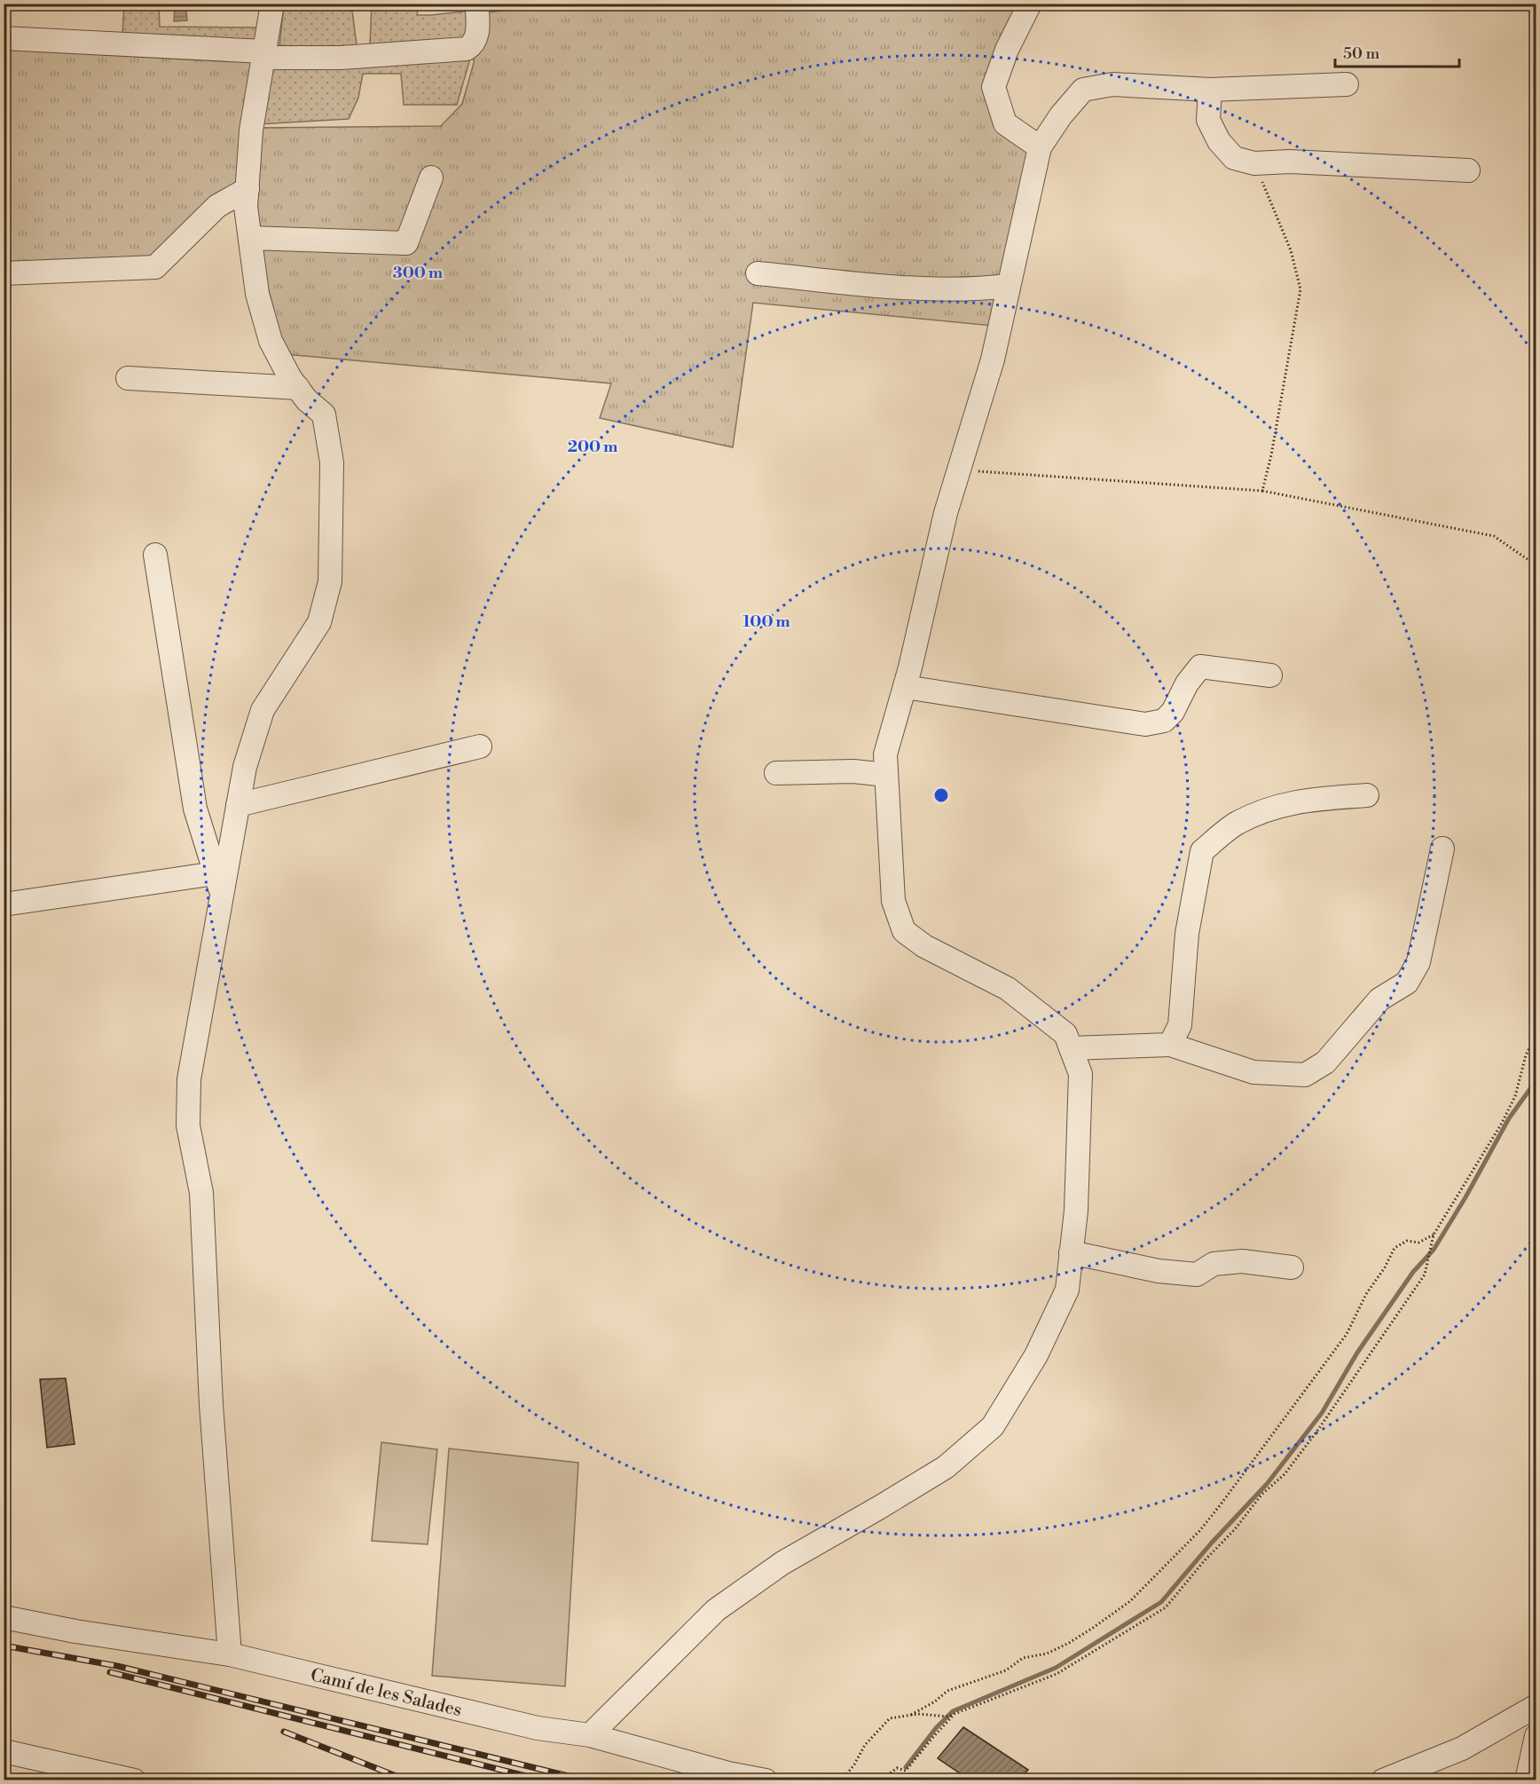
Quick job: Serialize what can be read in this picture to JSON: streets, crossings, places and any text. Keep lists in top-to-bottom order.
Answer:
{
  "streets": {
    "street": ["Camí de les Salades"]
  },
  "scale_bar": "50 m",
  "rings": ["300 m", "200 m", "100 m"]
}
